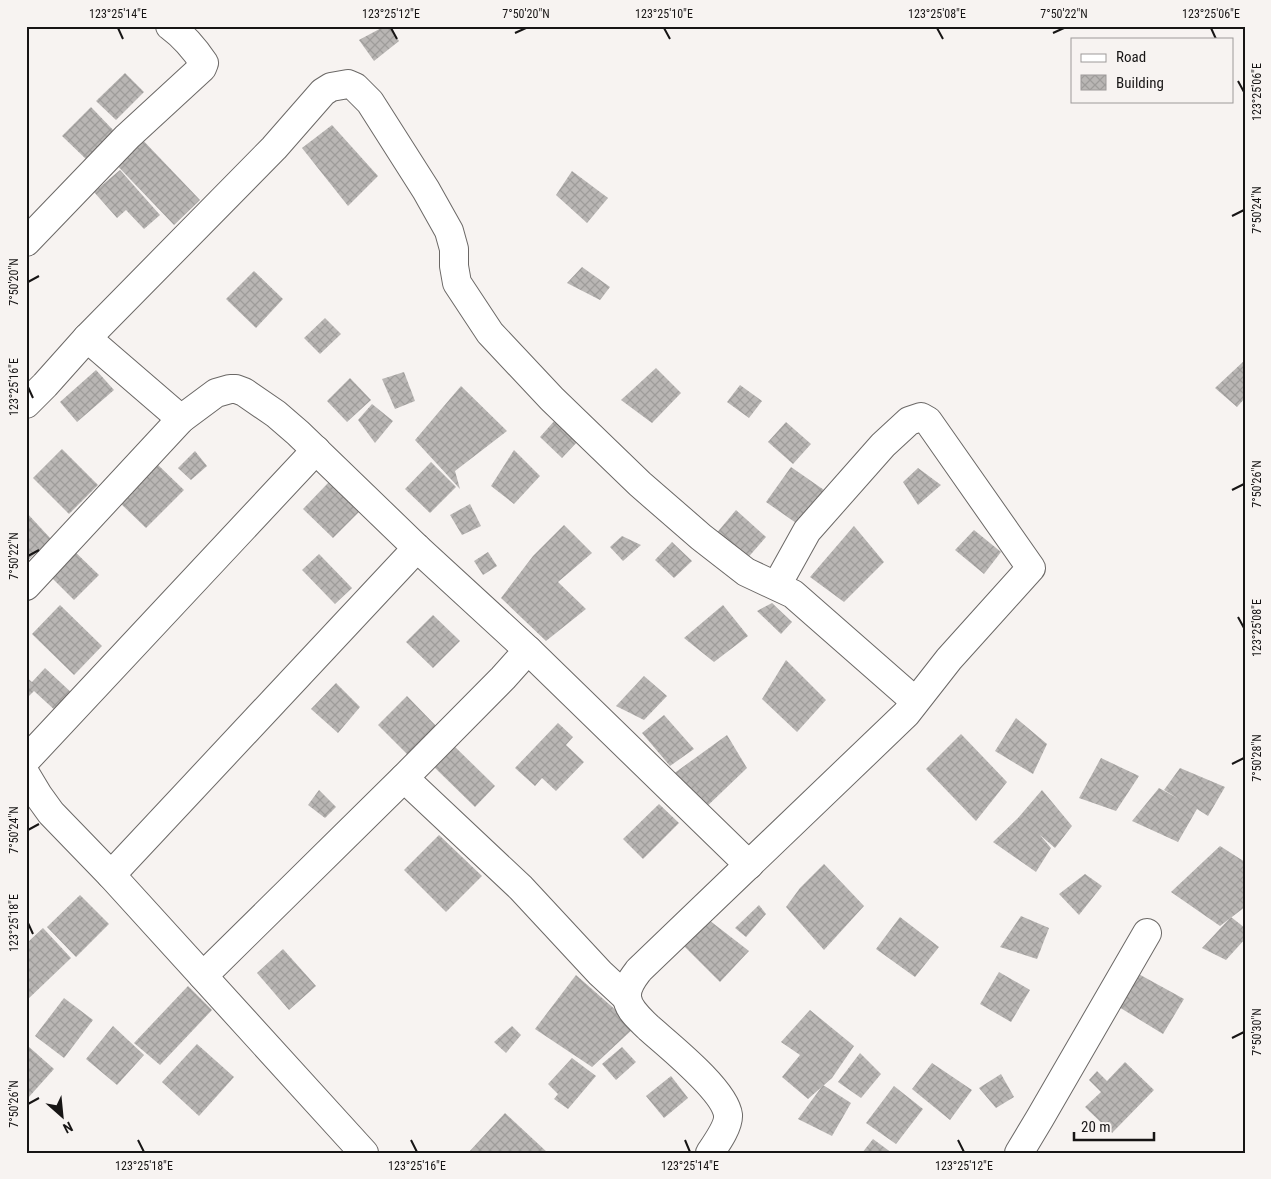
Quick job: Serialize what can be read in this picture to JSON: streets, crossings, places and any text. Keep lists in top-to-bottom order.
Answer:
{
  "legend": ["Road", "Building"],
  "scale_bar": "20 m",
  "north": "bottom right",
  "coordinates": [
    "123°25'14\"E",
    "123°25'12\"E",
    "7°50'20\"N",
    "123°25'10\"E",
    "123°25'08\"E",
    "7°50'22\"N",
    "123°25'06\"E",
    "7°50'24\"N",
    "123°25'16\"E",
    "7°50'26\"N",
    "7°50'28\"N",
    "123°25'18\"E",
    "7°50'30\"N"
  ]
}
